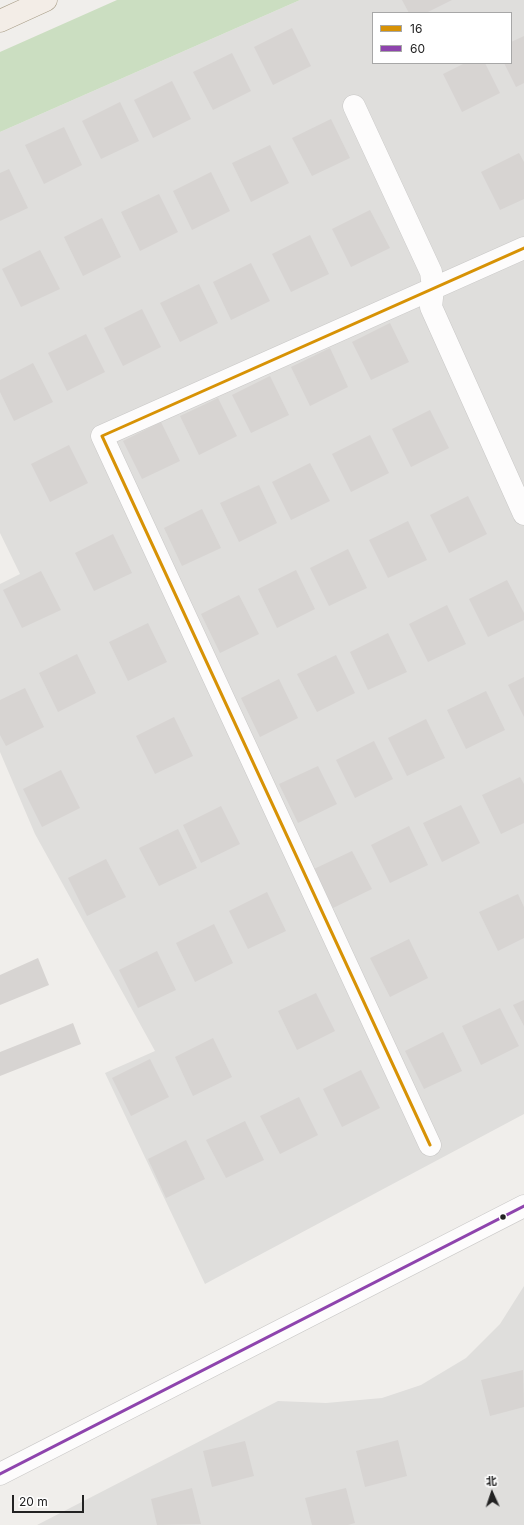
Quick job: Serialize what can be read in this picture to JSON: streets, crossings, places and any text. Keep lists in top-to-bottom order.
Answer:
{
  "lines": ["transit line 16", "transit line 60"],
  "legend": ["16", "60"],
  "scale_bar": "20 m",
  "north": "top"
}
